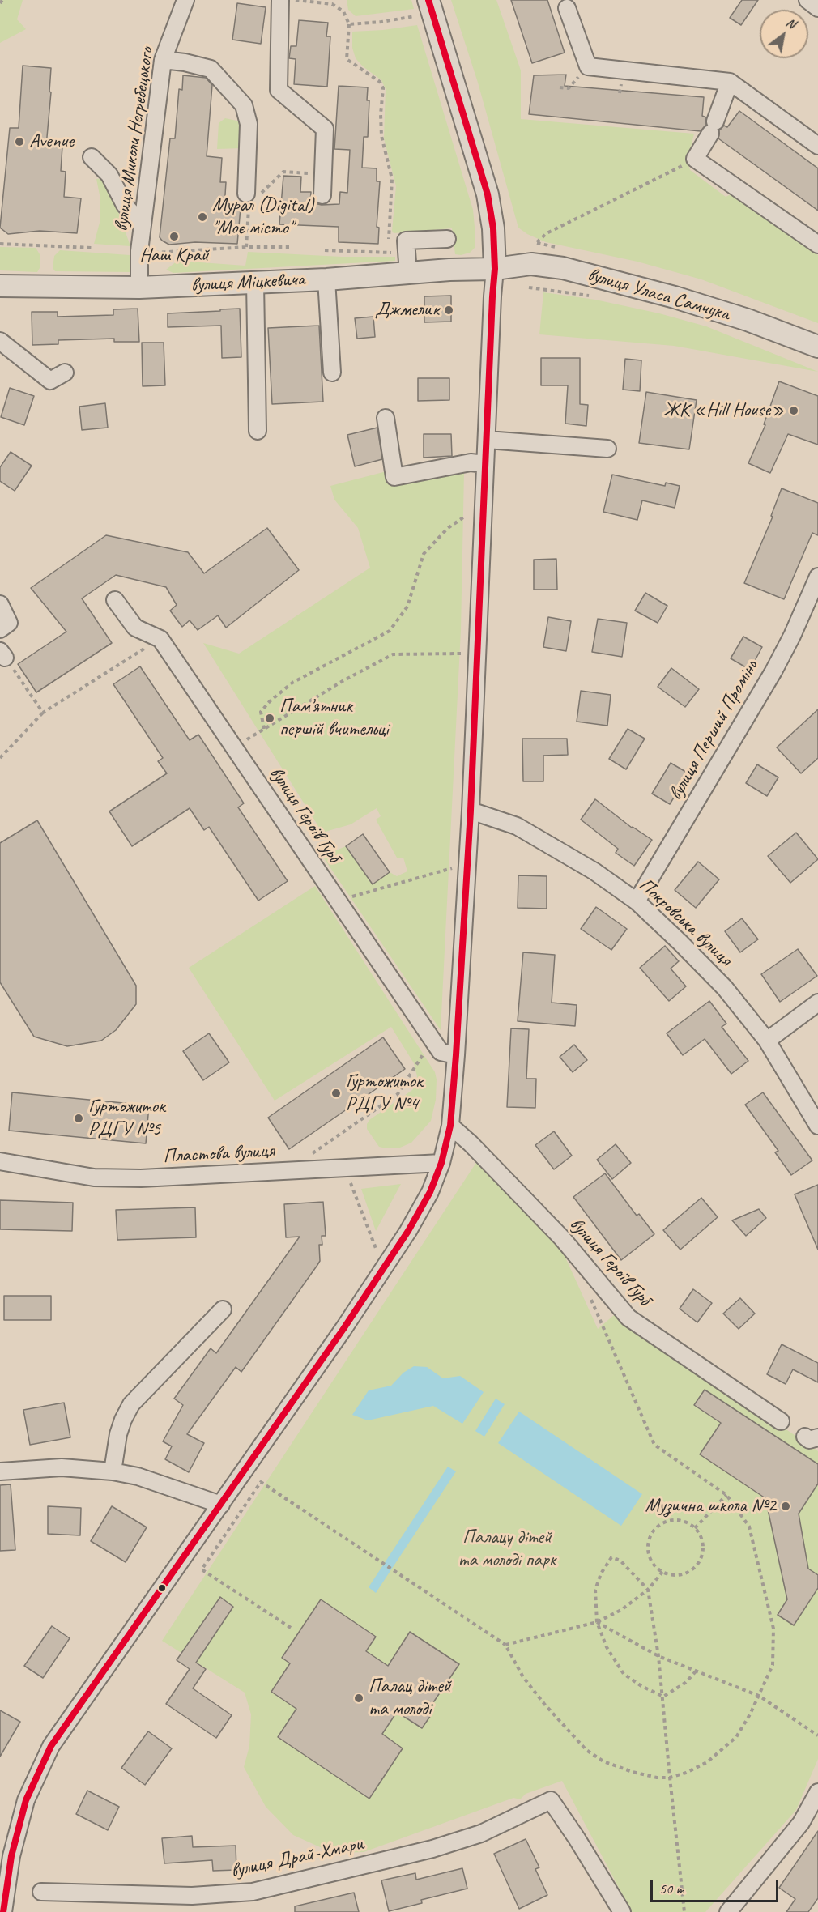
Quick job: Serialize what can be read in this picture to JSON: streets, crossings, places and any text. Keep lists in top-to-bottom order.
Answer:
{
  "streets": {
    "main road": ["вулиця Міцкевича", "вулиця Уласа Самчука"],
    "street": [
      "вулиця Миколи Негребецького",
      "вулиця Перший Промінь",
      "вулиця Героїв Гурб",
      "Покровська вулиця",
      "Пластова вулиця",
      "вулиця Драй-Хмари"
    ]
  },
  "crossings": [
    ["вулиця Миколи Негребецького", "вулиця Міцкевича"],
    ["вулиця Міцкевича", "вулиця Уласа Самчука"],
    ["вулиця Перший Промінь", "Покровська вулиця"]
  ],
  "parks": ["Палацу дітей та молоді парк"],
  "places": [
    "Avenue",
    "Мурал (Digital) \"Моє місто\"",
    "Наш Край",
    "Джмелик",
    "ЖК «Hill House»",
    "Пам’ятник першій вчительці",
    "Гуртожиток РДГУ №4",
    "Гуртожиток РДГУ №5",
    "Музична школа №2",
    "Палац дітей та молоді"
  ],
  "scale_bar": "50 m",
  "north": "top right"
}
